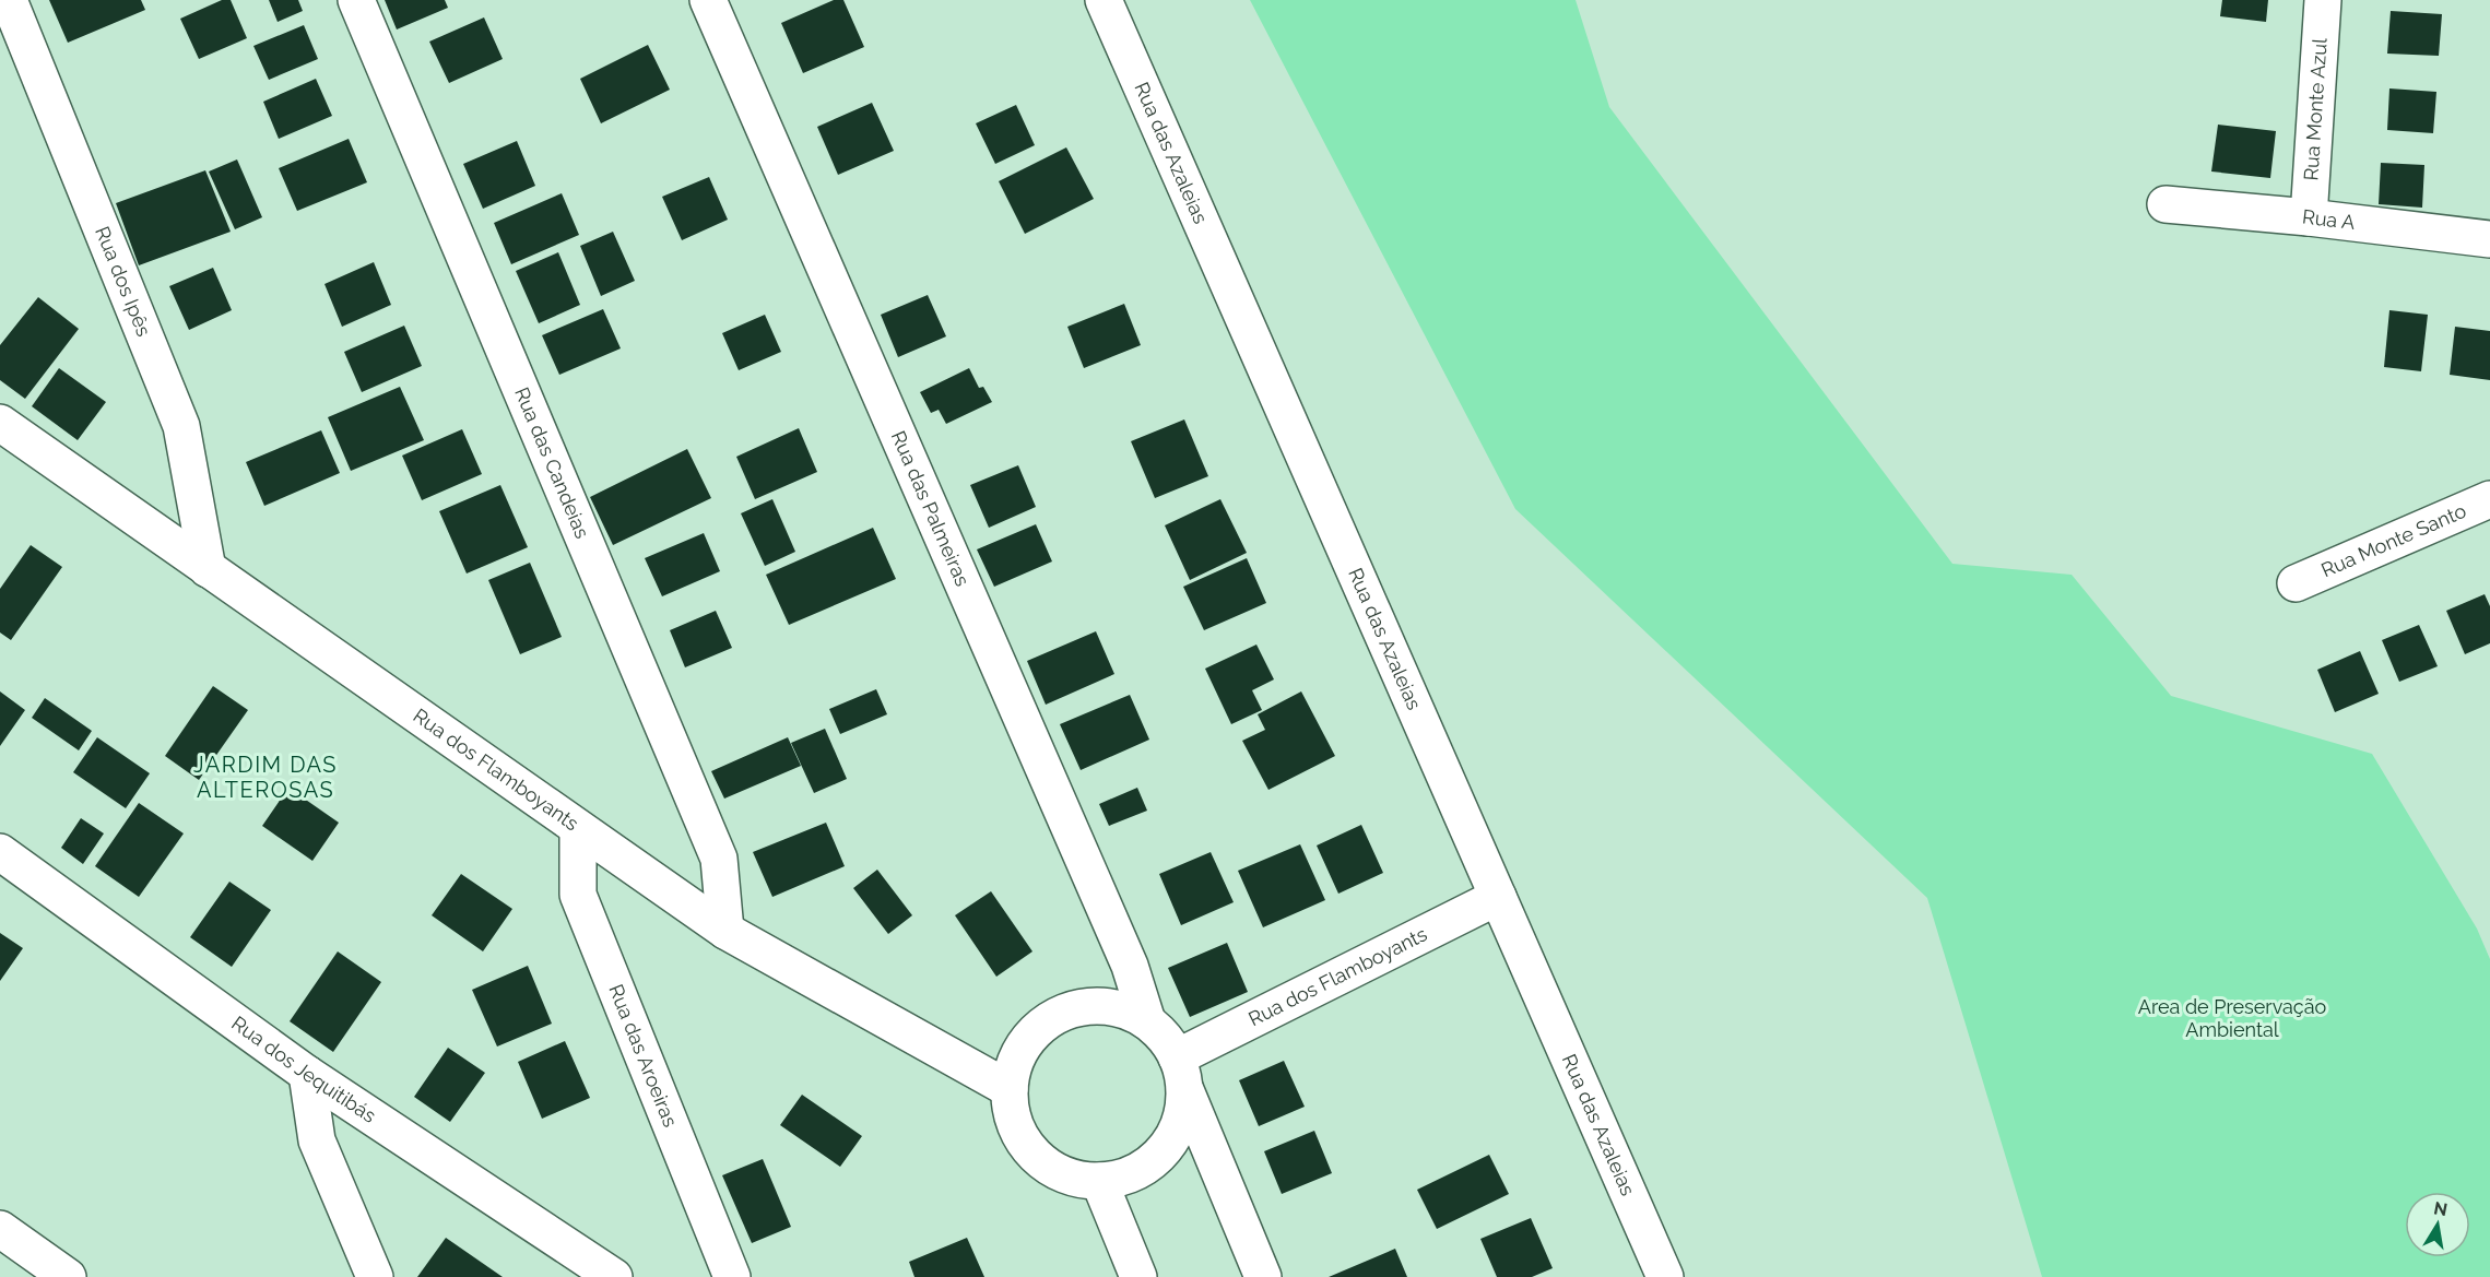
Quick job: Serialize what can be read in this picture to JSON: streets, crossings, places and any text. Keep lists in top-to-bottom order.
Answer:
{
  "streets": {
    "street": [
      "Rua Monte Azul",
      "Rua das Azaleias",
      "Rua A",
      "Rua dos Ipês",
      "Rua das Candeias",
      "Rua das Palmeiras",
      "Rua Monte Santo",
      "Rua dos Flamboyants",
      "Rua das Aroeiras",
      "Rua dos Jequitibás"
    ]
  },
  "crossings": [
    ["Rua Monte Azul", "Rua A"],
    ["Rua das Azaleias", "Rua dos Flamboyants"],
    ["Rua dos Ipês", "Rua dos Flamboyants"],
    ["Rua das Candeias", "Rua dos Flamboyants"],
    ["Rua das Palmeiras", "Rua dos Flamboyants"],
    ["Rua dos Flamboyants", "Rua das Aroeiras"]
  ],
  "districts": ["JARDIM DAS ALTEROSAS"],
  "parks": ["Area de Preservação Ambiental"],
  "north": "top"
}
